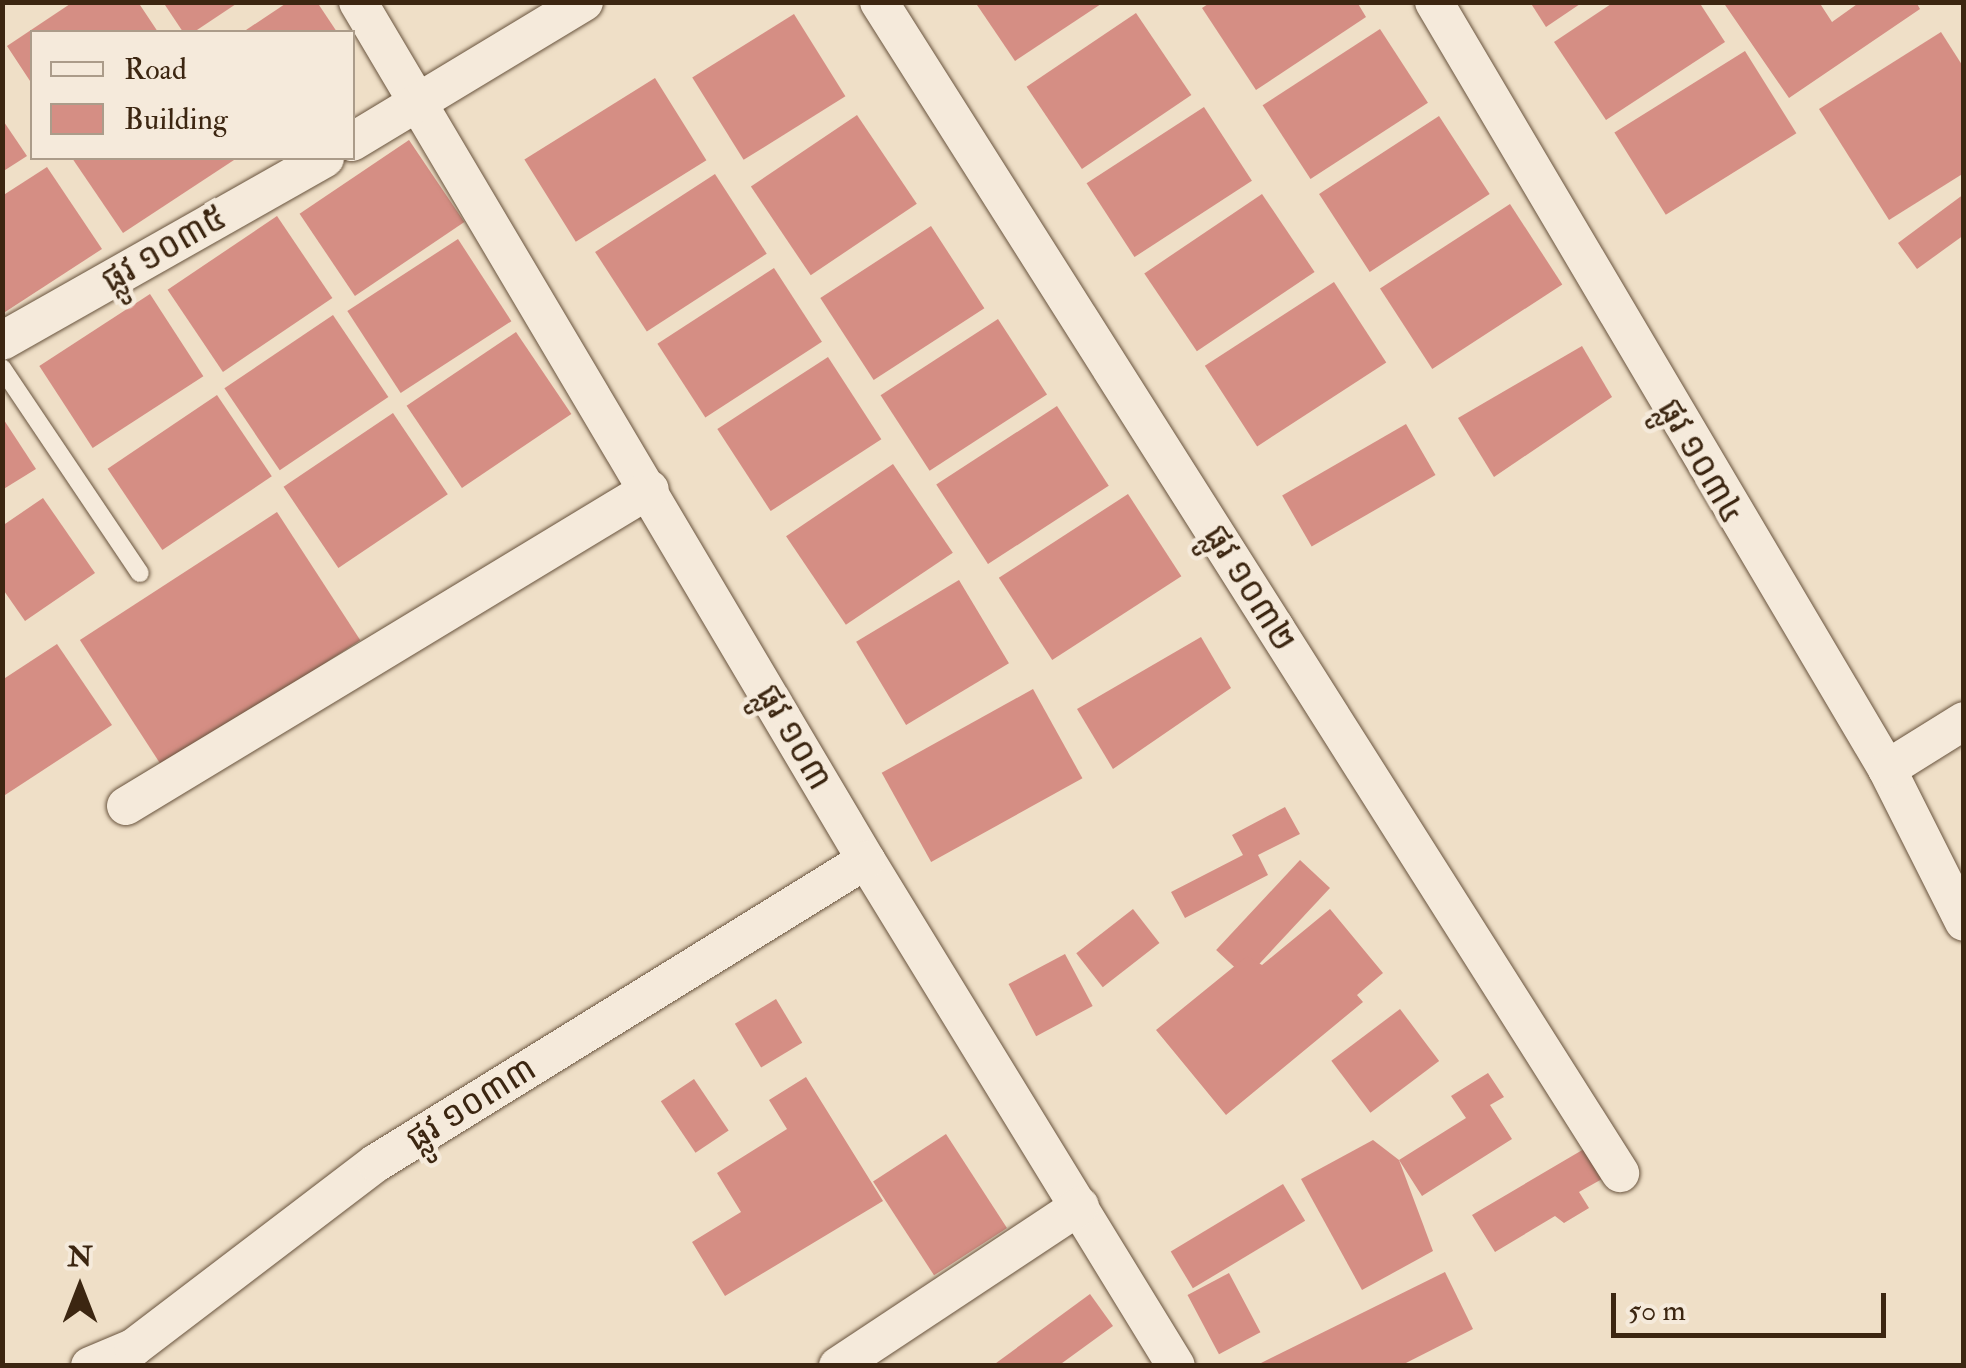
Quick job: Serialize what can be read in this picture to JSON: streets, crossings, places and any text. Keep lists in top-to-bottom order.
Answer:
{
  "streets": {
    "street": [
      "ផ្លូវ ១០៣៥",
      "ផ្លូវ ១០៣៤",
      "ផ្លូវ ១០៣២",
      "ផ្លូវ ១០៣",
      "ផ្លូវ ១០៣៣"
    ]
  },
  "crossings": [
    ["ផ្លូវ ១០៣", "ផ្លូវ ១០៣៣"]
  ],
  "legend": ["Road", "Building"],
  "scale_bar": "50 m",
  "north": "top"
}
